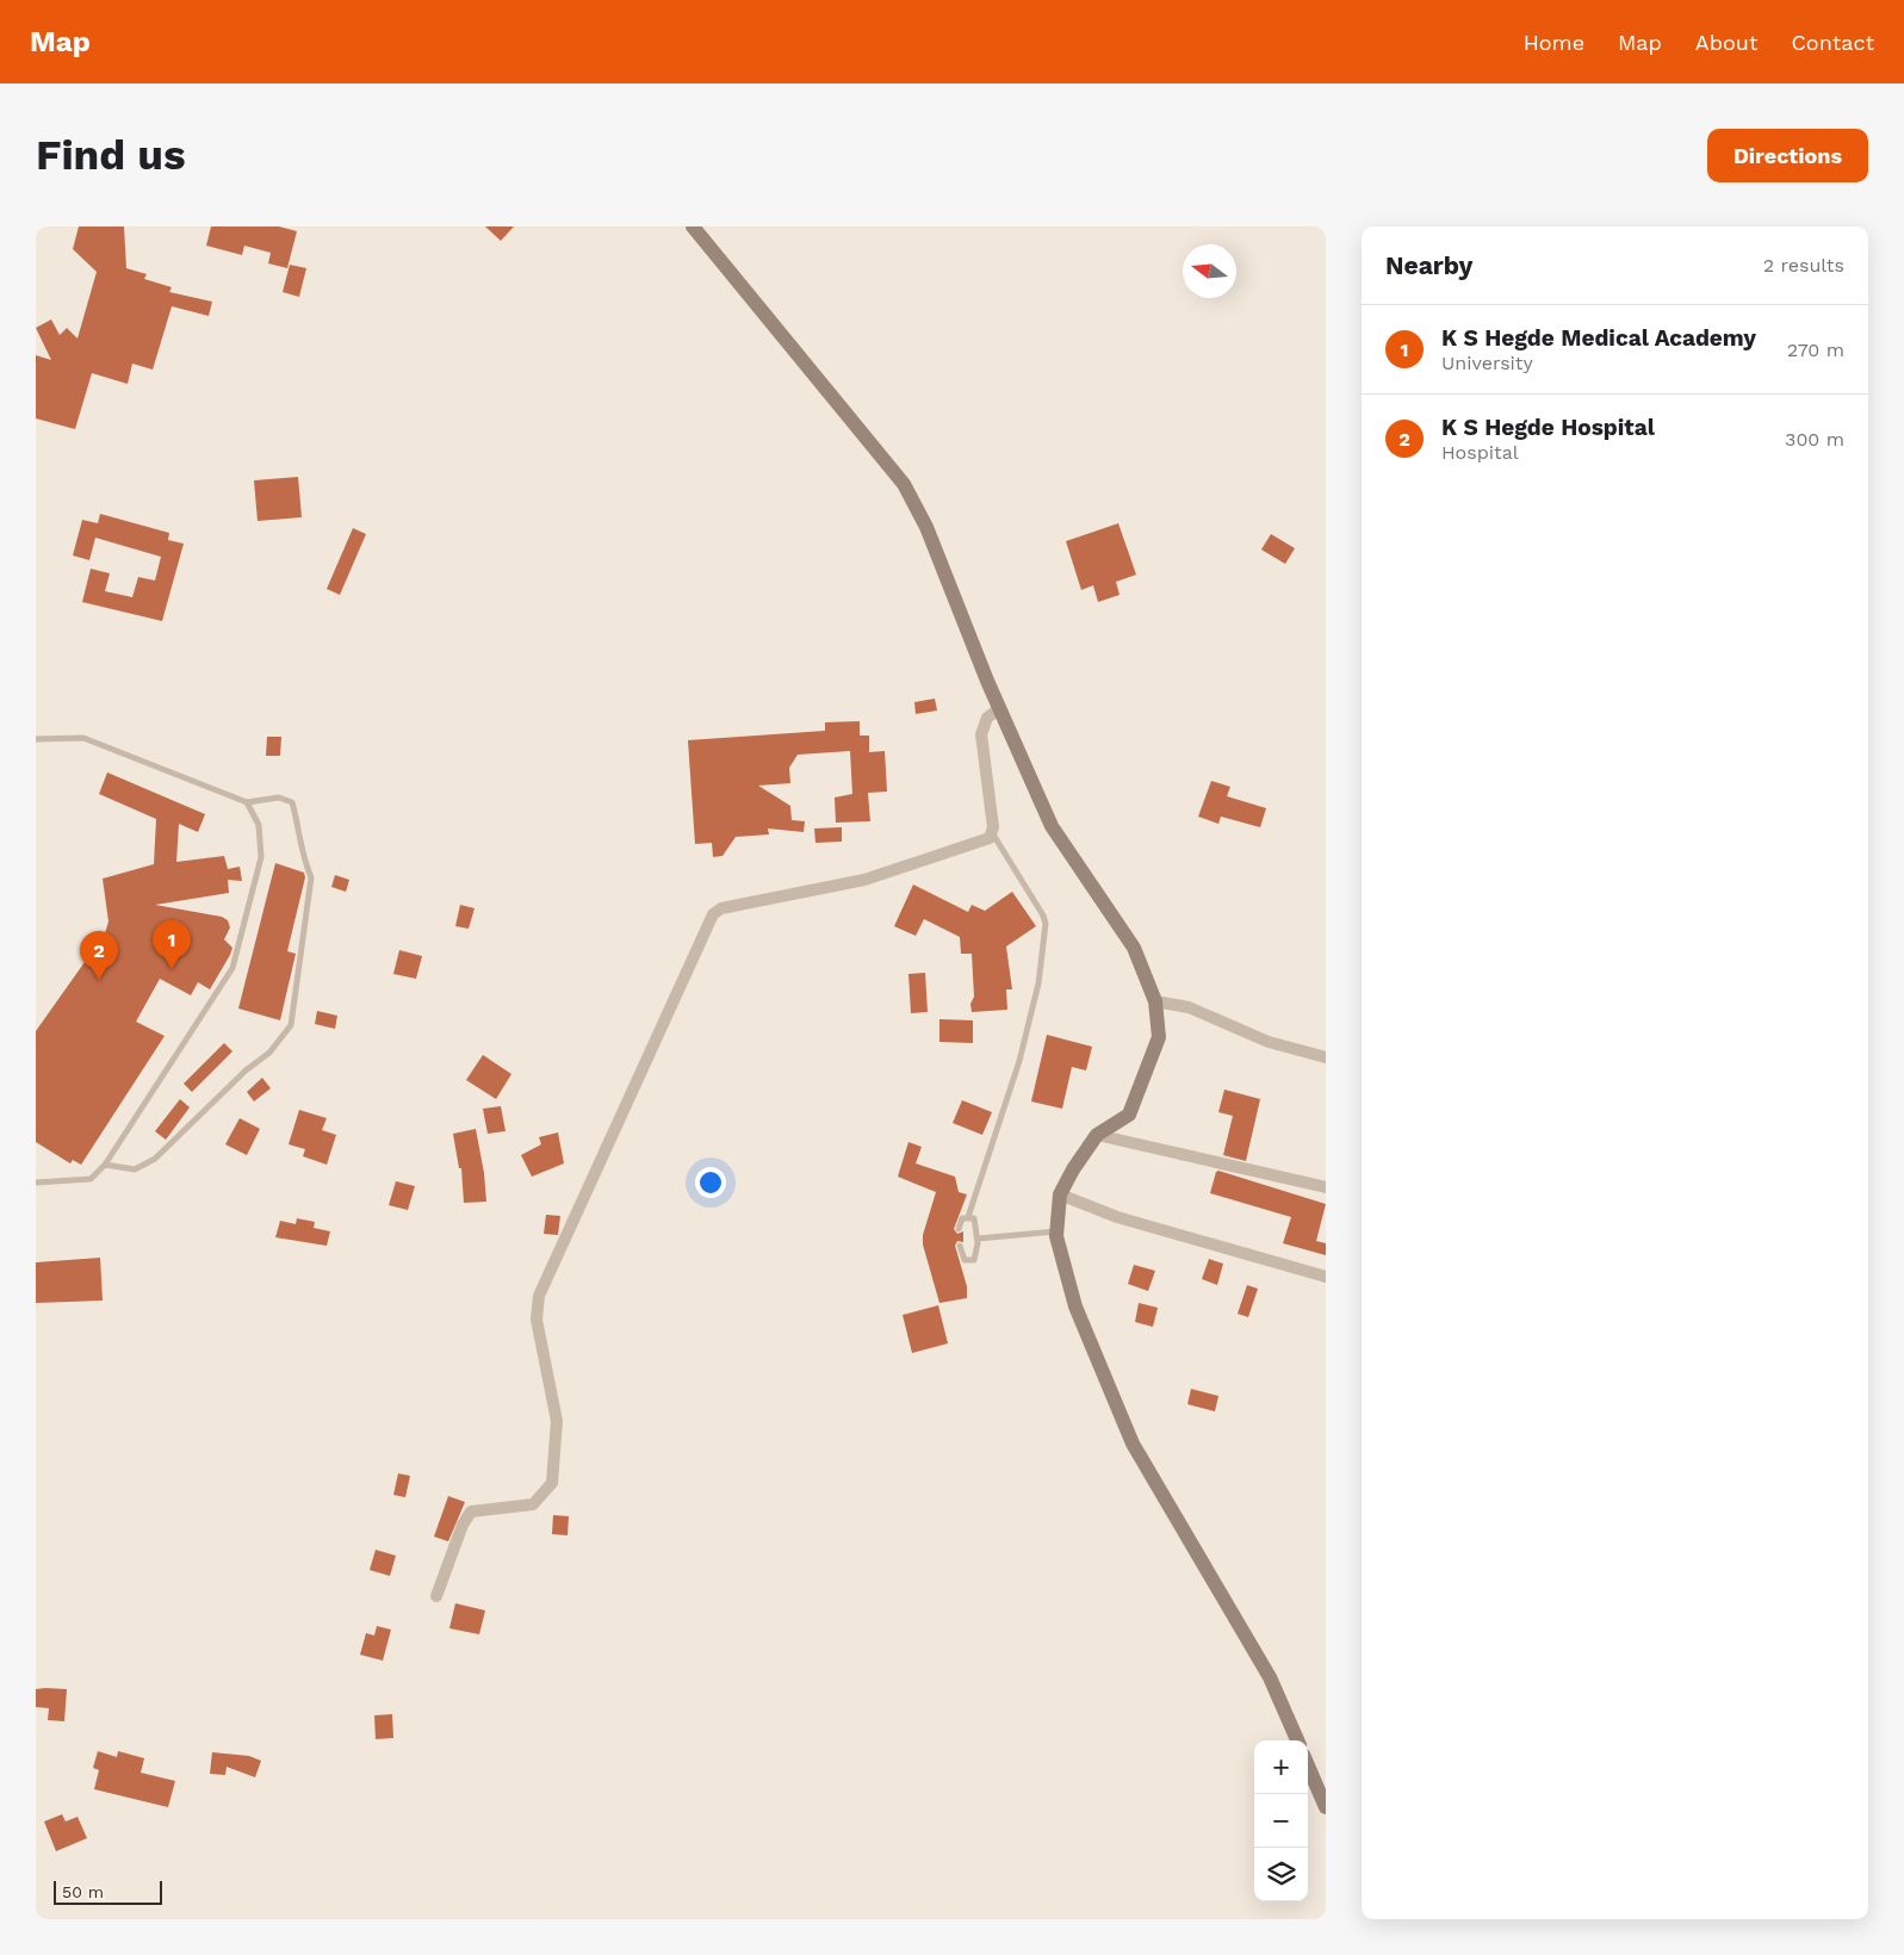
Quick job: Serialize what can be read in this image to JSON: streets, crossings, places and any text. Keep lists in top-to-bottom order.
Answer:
{
  "scale_bar": "50 m",
  "north": "left",
  "page": {
    "header": "Map",
    "nav": [
      "Home",
      "Map",
      "About",
      "Contact"
    ],
    "buttons": "Directions",
    "title": "Find us",
    "heading": ["Nearby", "2 results"],
    "list": [
      {
        "mark": "1",
        "name": "K S Hegde Medical Academy",
        "note": "University",
        "value": "270 m"
      },
      {
        "mark": "2",
        "name": "K S Hegde Hospital",
        "note": "Hospital",
        "value": "300 m"
      }
    ],
    "pins": ["1", "2"],
    "map_buttons": ["+", "−"],
    "scale": "50 m"
  }
}
